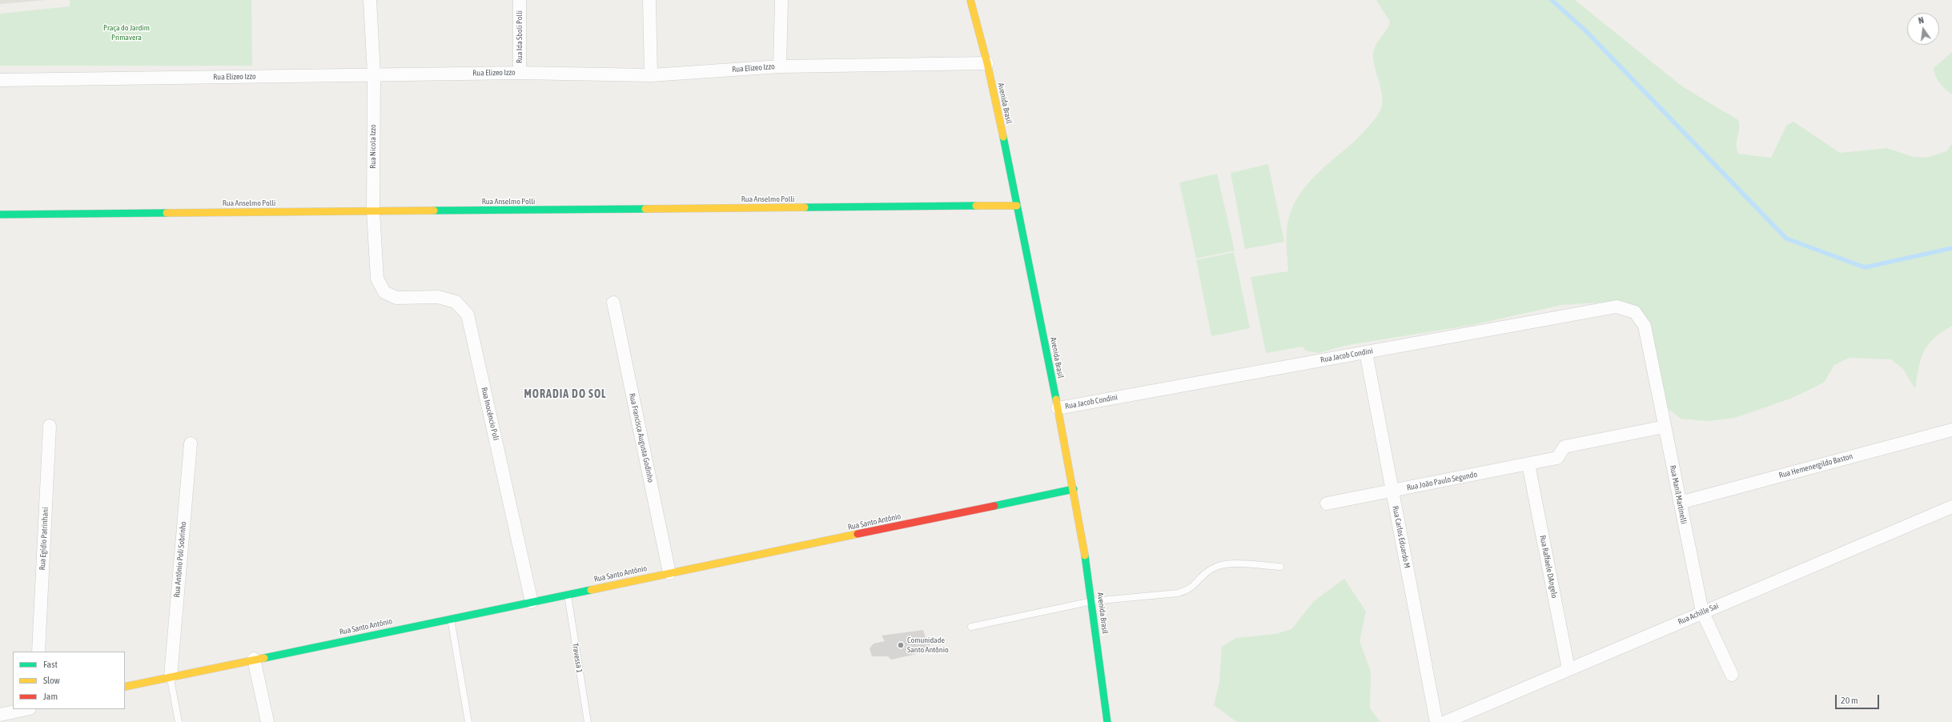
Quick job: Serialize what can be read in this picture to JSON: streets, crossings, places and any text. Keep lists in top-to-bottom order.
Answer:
{
  "streets": {
    "street": [
      "Rua Ida Sboli Polli",
      "Rua Elizeo Izzo",
      "Avenida Brasil",
      "Rua Nicola Izzo",
      "Rua Anselmo Polli",
      "Rua Jacob Condini",
      "Rua Inocêncio Poli",
      "Rua Francisca Augusta Godinho",
      "Rua Hemenergildo Baston",
      "Rua João Paulo Segundo",
      "Rua Manil Martinelli",
      "Rua Santo Antônio",
      "Rua Carlos Eduardo M",
      "Rua Egídio Patrinhani",
      "Rua Antônio Poli Sobrinho",
      "Rua Raffaele DAngelo",
      "Rua Achille Sai"
    ],
    "lane": ["Travessa 1"]
  },
  "crossings": [
    ["Rua Ida Sboli Polli", "Rua Elizeo Izzo"],
    ["Rua Elizeo Izzo", "Avenida Brasil"],
    ["Rua Elizeo Izzo", "Rua Nicola Izzo"],
    ["Avenida Brasil", "Rua Anselmo Polli"],
    ["Avenida Brasil", "Rua Jacob Condini"],
    ["Avenida Brasil", "Rua Santo Antônio"],
    ["Rua Nicola Izzo", "Rua Anselmo Polli"],
    ["Rua Nicola Izzo", "Rua Inocêncio Poli"],
    ["Rua Jacob Condini", "Rua Manil Martinelli"],
    ["Rua Jacob Condini", "Rua Carlos Eduardo M"],
    ["Rua Inocêncio Poli", "Rua Santo Antônio"],
    ["Rua Francisca Augusta Godinho", "Rua Santo Antônio"],
    ["Rua Hemenergildo Baston", "Rua Manil Martinelli"],
    ["Rua João Paulo Segundo", "Rua Manil Martinelli"],
    ["Rua João Paulo Segundo", "Rua Carlos Eduardo M"],
    ["Rua João Paulo Segundo", "Rua Raffaele DAngelo"],
    ["Rua Manil Martinelli", "Rua Achille Sai"],
    ["Rua Santo Antônio", "Rua Antônio Poli Sobrinho"],
    ["Rua Santo Antônio", "Travessa 1"],
    ["Rua Raffaele DAngelo", "Rua Achille Sai"]
  ],
  "districts": ["MORADIA DO SOL"],
  "parks": ["Praça do Jardim Primavera"],
  "places": ["Comunidade Santo Antônio"],
  "legend": ["Fast", "Slow", "Jam"],
  "scale_bar": "20 m",
  "north": "top"
}
